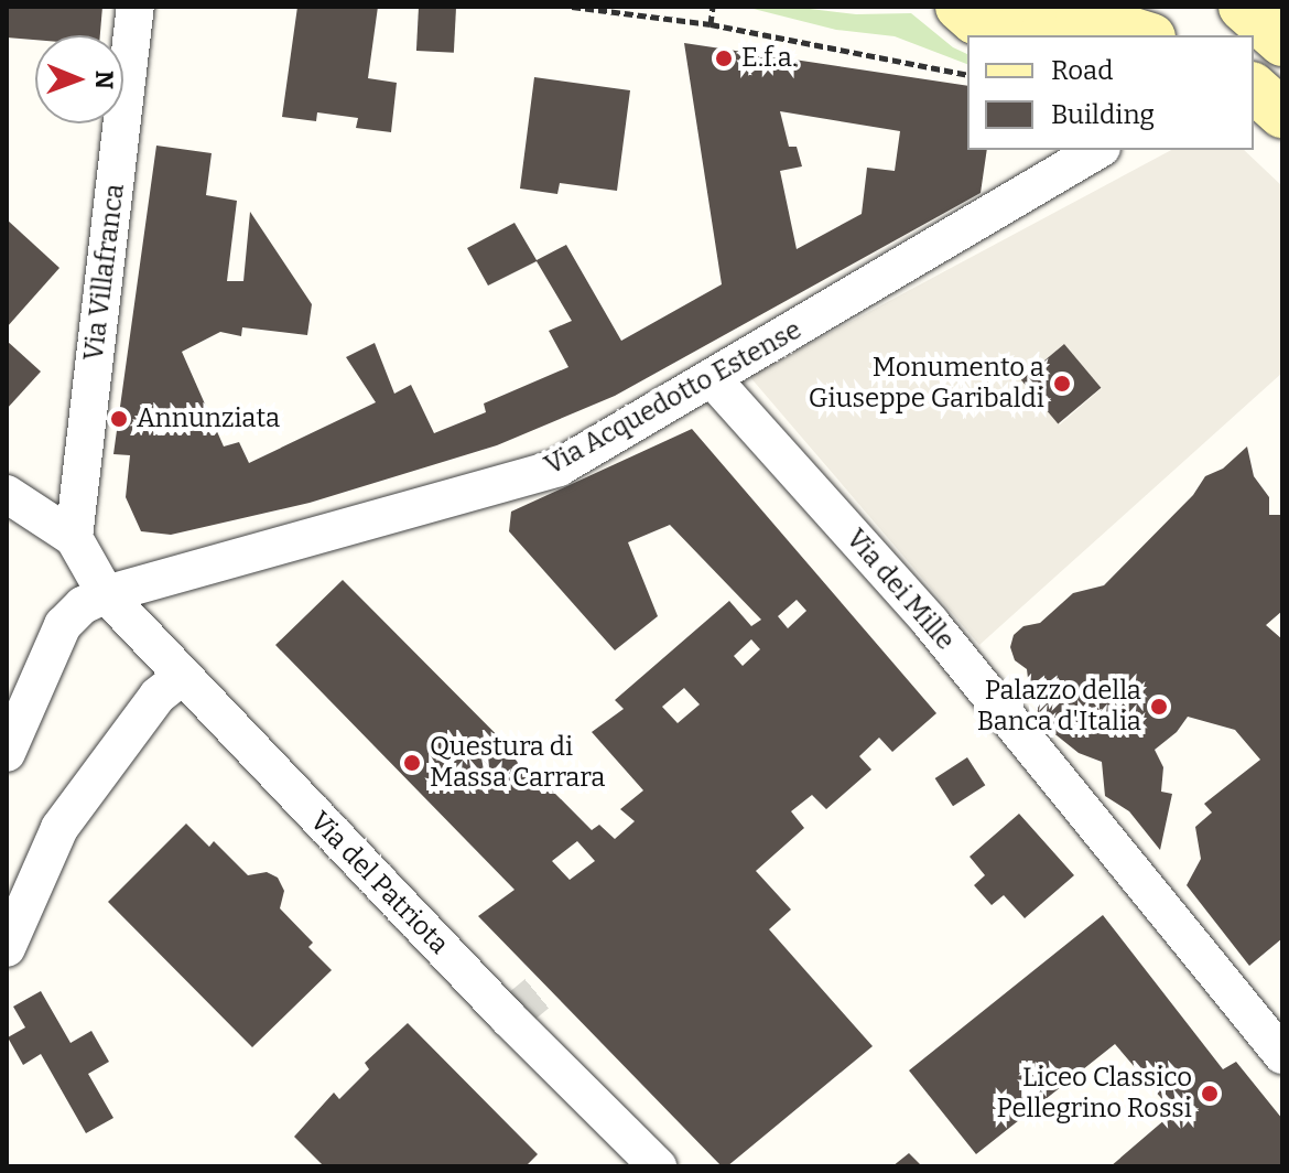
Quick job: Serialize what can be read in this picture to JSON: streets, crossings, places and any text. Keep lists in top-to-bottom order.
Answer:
{
  "streets": {
    "street": [
      "Via Villafranca",
      "Via Acquedotto Estense",
      "Via dei Mille",
      "Via del Patriota"
    ]
  },
  "crossings": [
    ["Via Villafranca", "Via del Patriota"],
    ["Via Acquedotto Estense", "Via dei Mille"],
    ["Via Acquedotto Estense", "Via del Patriota"]
  ],
  "places": [
    "E.f.a.",
    "Monumento a Giuseppe Garibaldi",
    "Annunziata",
    "Palazzo della Banca d'Italia",
    "Questura di Massa Carrara",
    "Liceo Classico Pellegrino Rossi"
  ],
  "legend": ["Road", "Building"],
  "north": "right"
}
